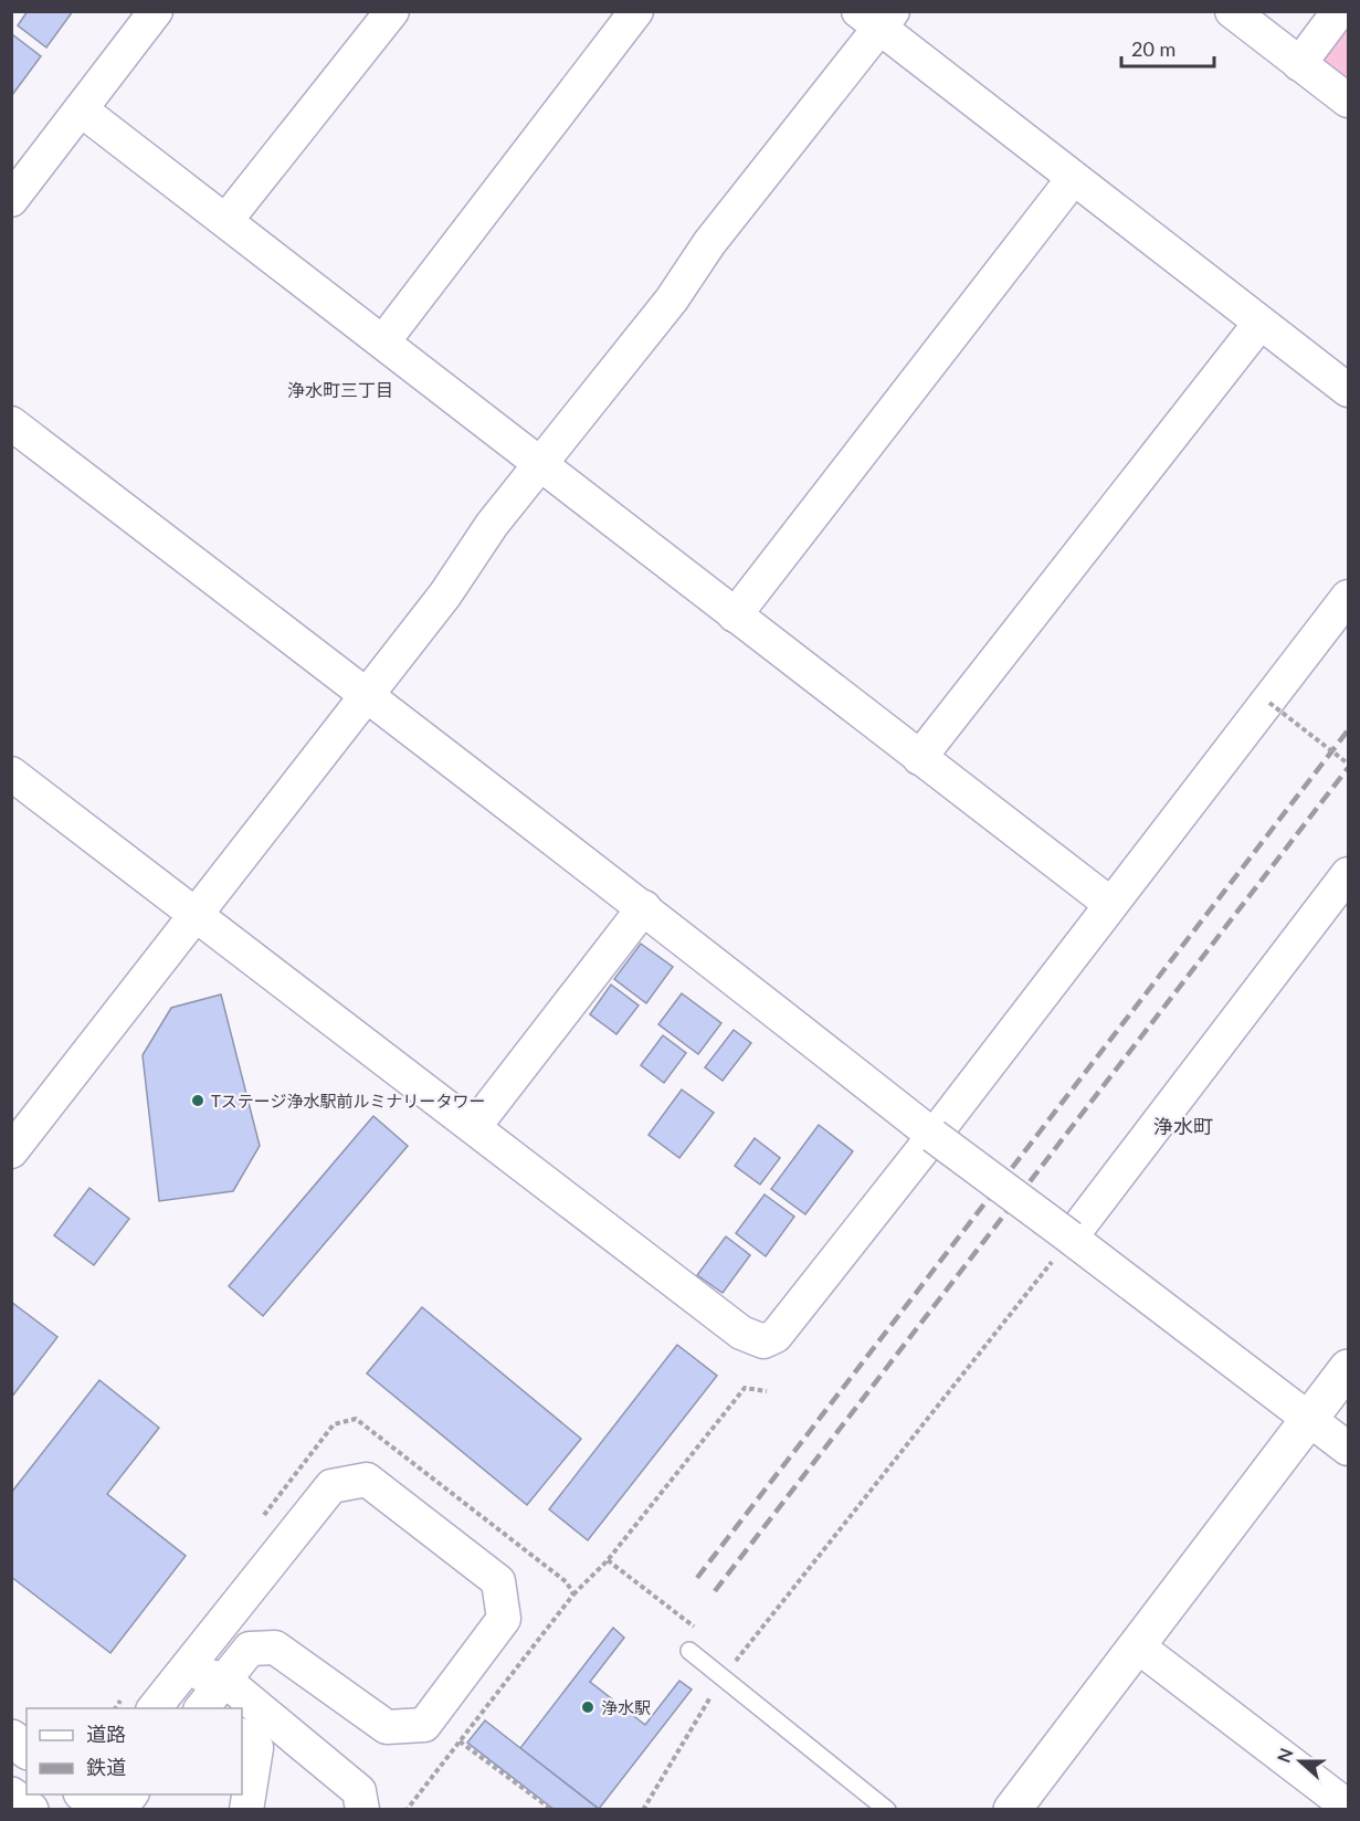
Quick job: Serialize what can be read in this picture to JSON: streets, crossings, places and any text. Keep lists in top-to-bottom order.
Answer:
{
  "districts": ["浄水町三丁目", "浄水町"],
  "places": ["Tステージ浄水駅前ルミナリータワー", "浄水駅"],
  "legend": ["道路", "鉄道"],
  "scale_bar": "20 m",
  "north": "left"
}
